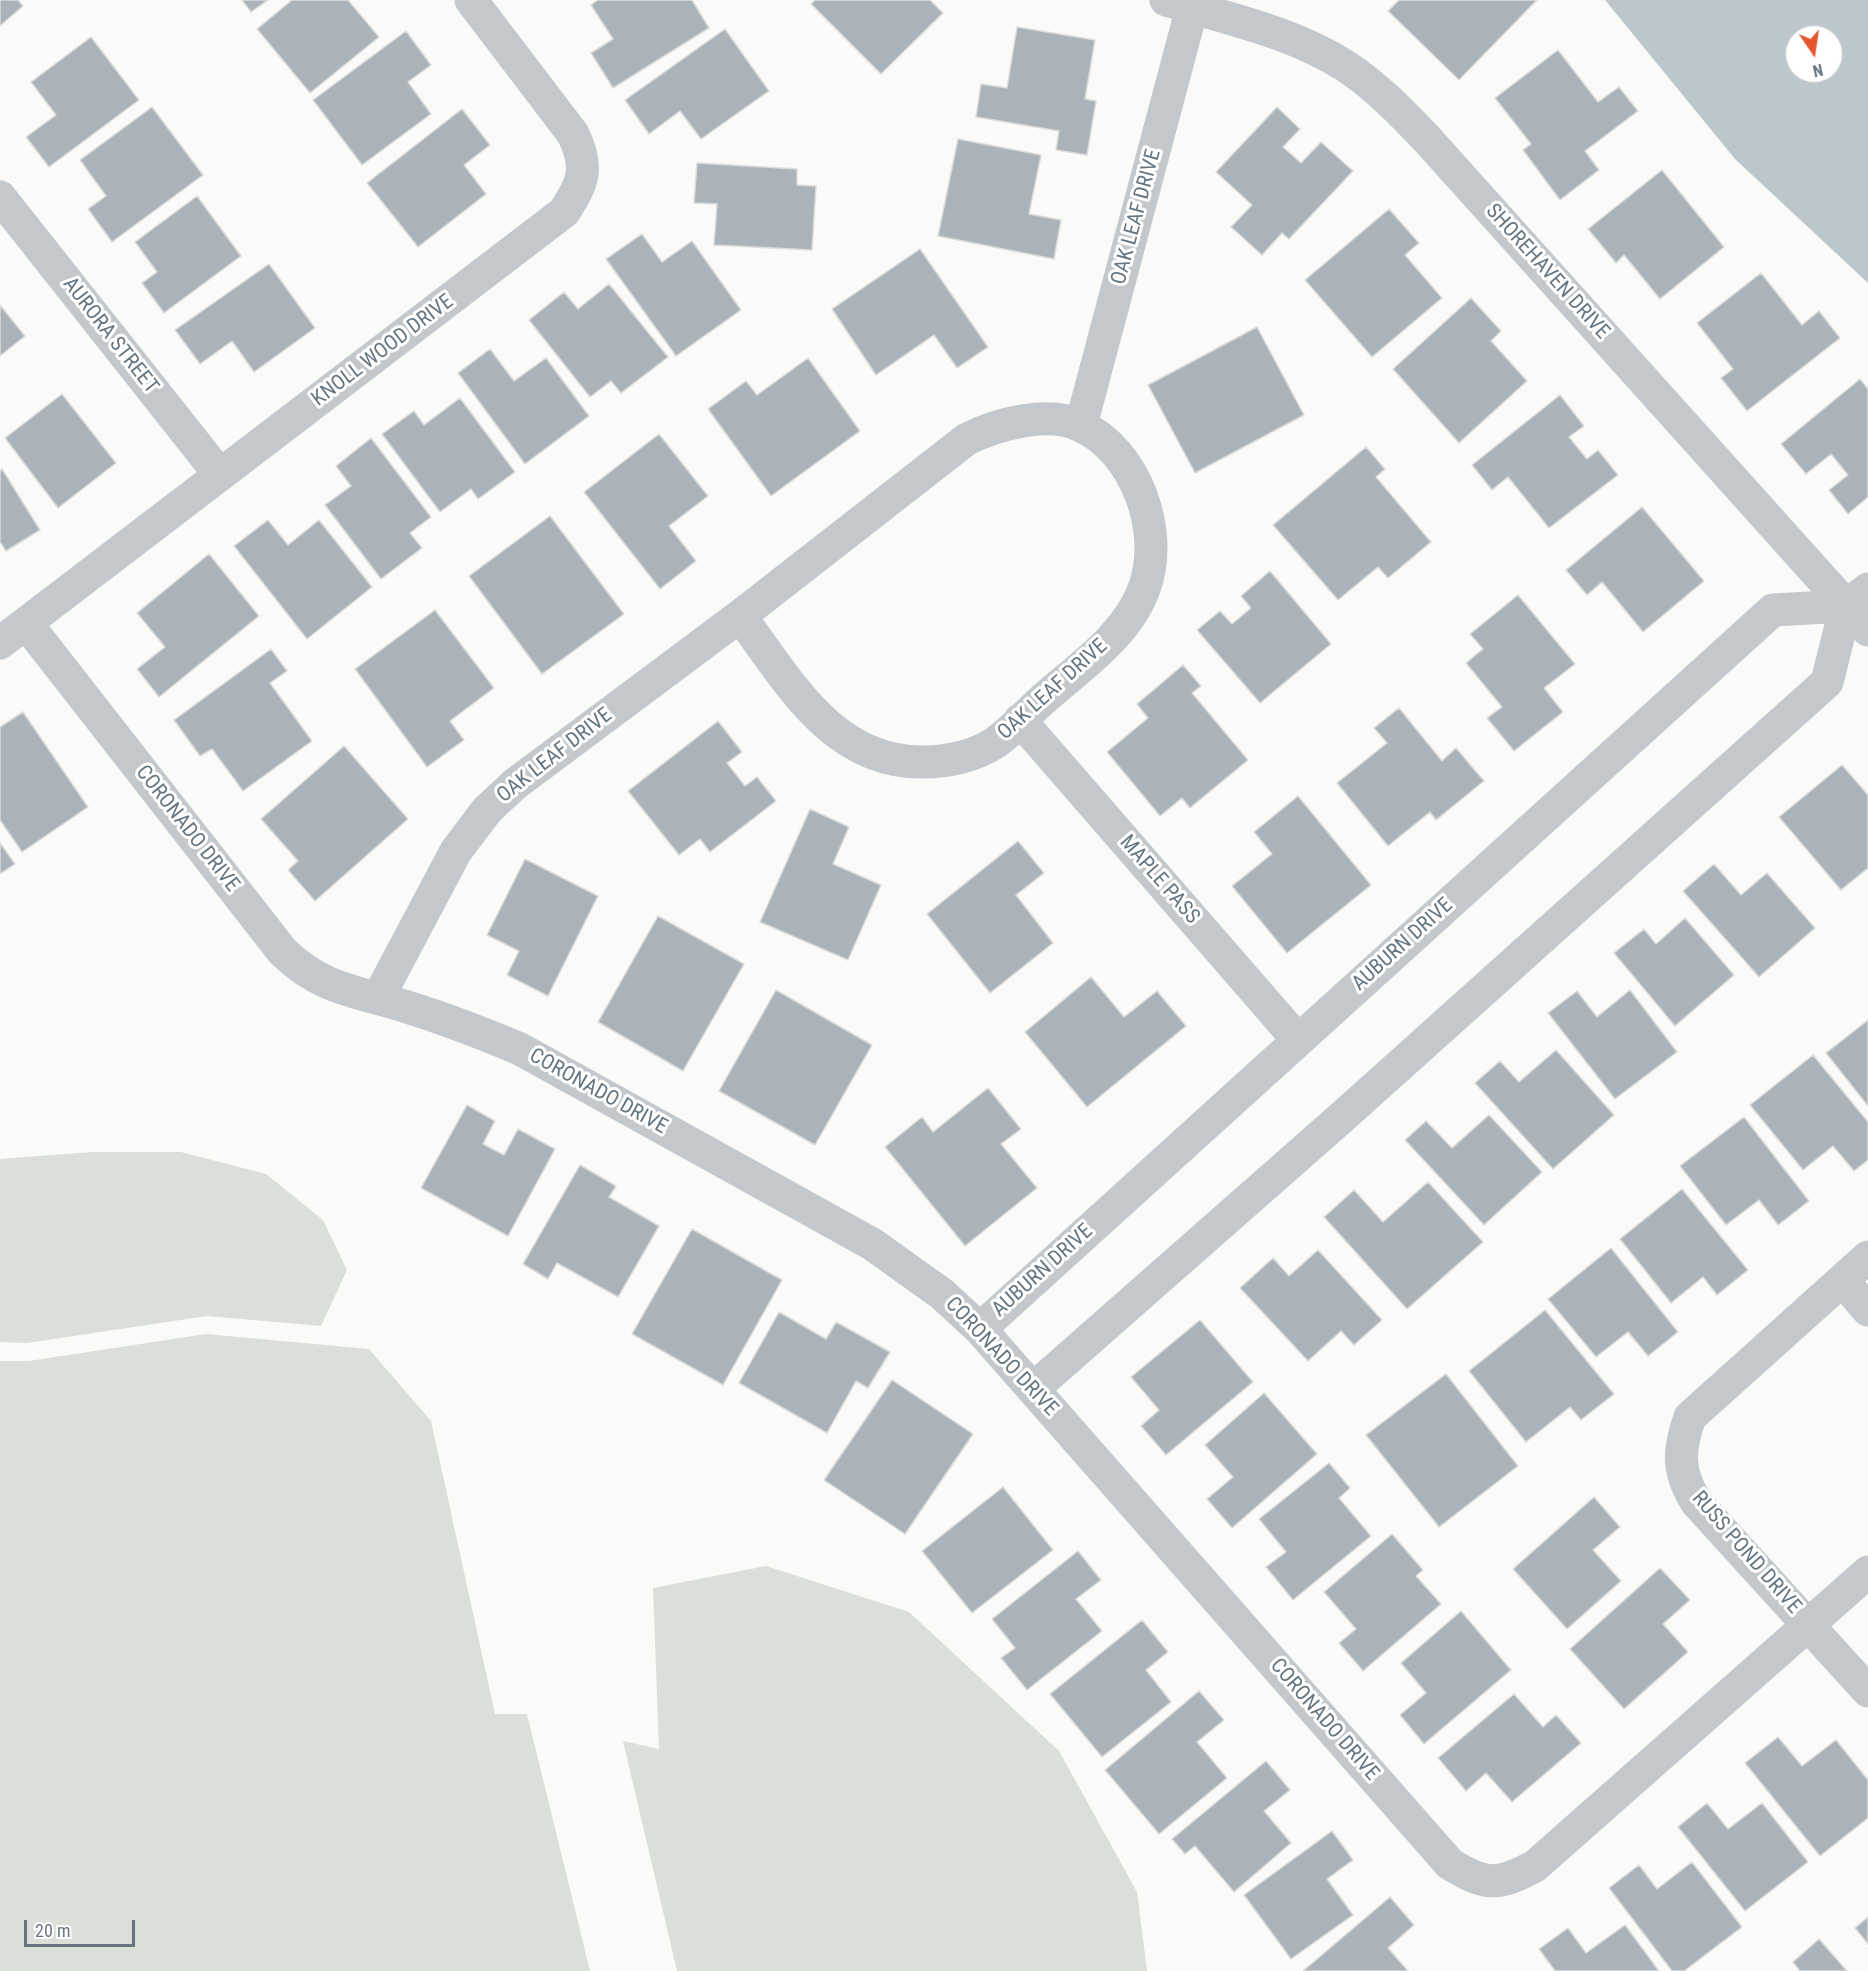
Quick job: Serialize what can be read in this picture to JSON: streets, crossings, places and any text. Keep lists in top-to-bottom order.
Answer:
{
  "streets": {
    "street": [
      "OAK LEAF DRIVE",
      "SHOREHAVEN DRIVE",
      "AURORA STREET",
      "KNOLL WOOD DRIVE",
      "CORONADO DRIVE",
      "MAPLE PASS",
      "AUBURN DRIVE",
      "RUSS POND DRIVE"
    ]
  },
  "crossings": [
    ["OAK LEAF DRIVE", "SHOREHAVEN DRIVE"],
    ["OAK LEAF DRIVE", "CORONADO DRIVE"],
    ["OAK LEAF DRIVE", "MAPLE PASS"],
    ["SHOREHAVEN DRIVE", "AUBURN DRIVE"],
    ["AURORA STREET", "KNOLL WOOD DRIVE"],
    ["KNOLL WOOD DRIVE", "CORONADO DRIVE"],
    ["CORONADO DRIVE", "AUBURN DRIVE"],
    ["CORONADO DRIVE", "RUSS POND DRIVE"],
    ["MAPLE PASS", "AUBURN DRIVE"]
  ],
  "scale_bar": "20 m",
  "north": "bottom"
}
